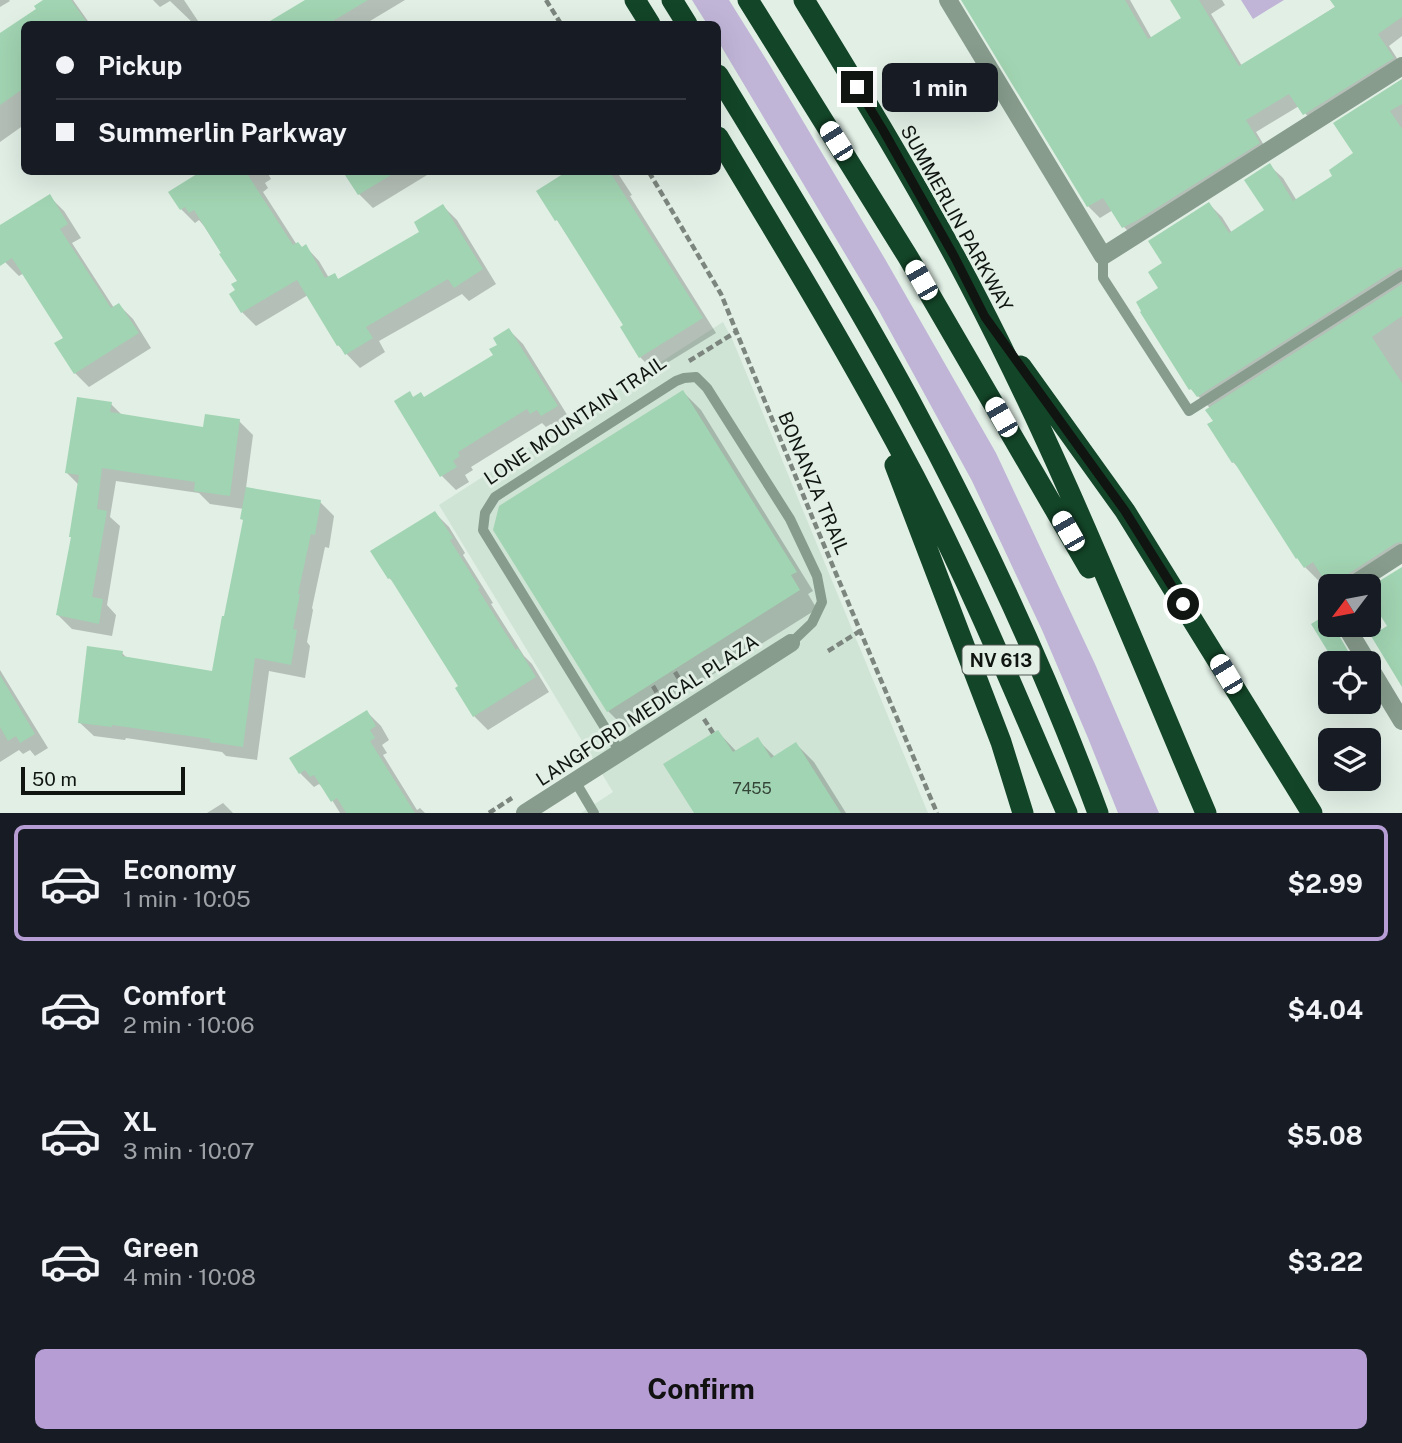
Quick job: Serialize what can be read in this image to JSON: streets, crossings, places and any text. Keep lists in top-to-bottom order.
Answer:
{
  "streets": {
    "highway": ["SUMMERLIN PARKWAY", "NV 613"],
    "street": ["LANGFORD MEDICAL PLAZA"],
    "path": ["LONE MOUNTAIN TRAIL", "BONANZA TRAIL"]
  },
  "crossings": [
    ["LONE MOUNTAIN TRAIL", "BONANZA TRAIL"]
  ],
  "house_numbers": ["7455"],
  "scale_bar": "50 m",
  "north": "bottom left",
  "page": {
    "banner": ["Pickup", "Summerlin Parkway"],
    "bubble": "1 min",
    "scale": "50 m",
    "list": [
      {
        "name": "Economy",
        "note": "1 min · 10:05",
        "value": "$2.99"
      },
      {
        "name": "Comfort",
        "note": "2 min · 10:06",
        "value": "$4.04"
      },
      {
        "name": "XL",
        "note": "3 min · 10:07",
        "value": "$5.08"
      },
      {
        "name": "Green",
        "note": "4 min · 10:08",
        "value": "$3.22"
      }
    ],
    "buttons": "Confirm"
  }
}
